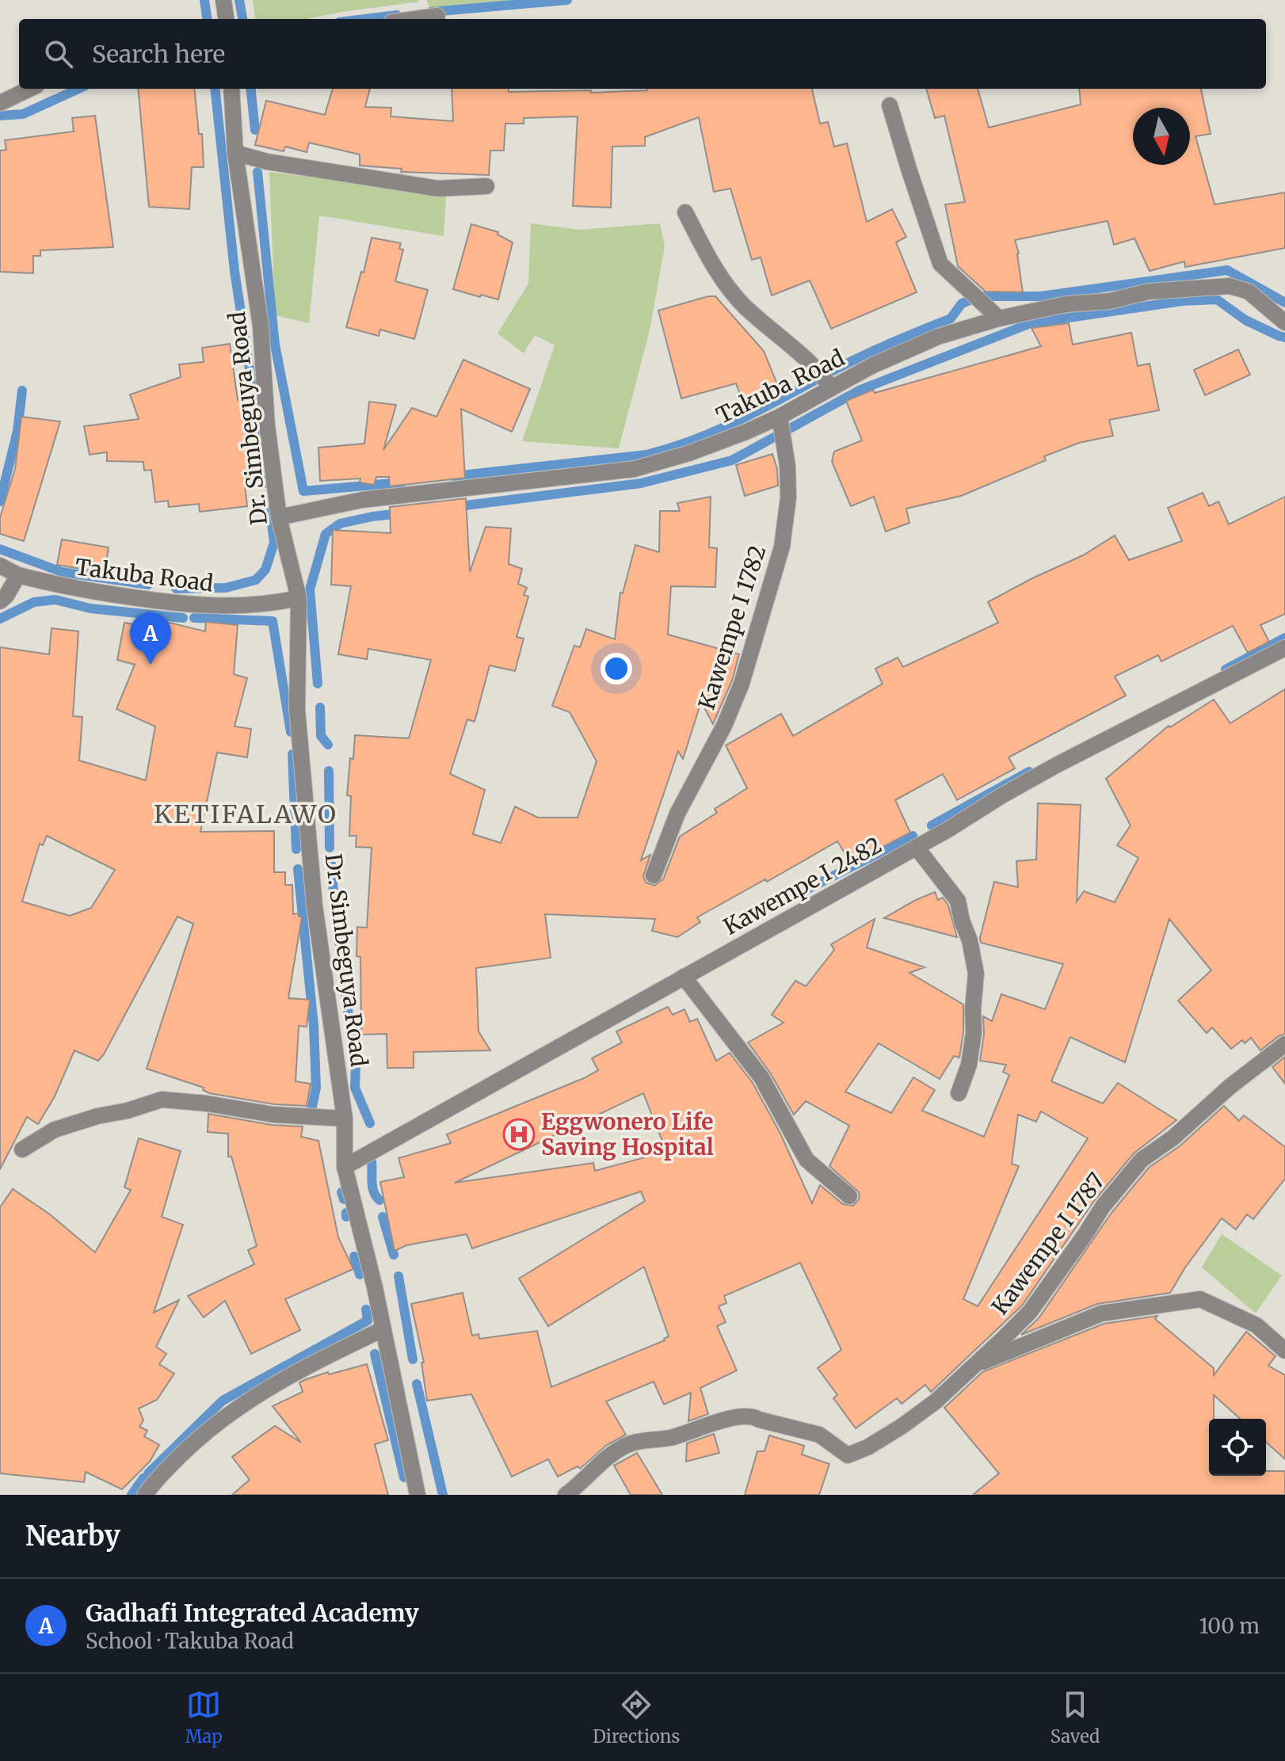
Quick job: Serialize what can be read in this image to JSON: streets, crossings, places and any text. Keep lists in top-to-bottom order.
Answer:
{
  "streets": {
    "street": [
      "Takuba Road",
      "Dr. Simbeguya Road",
      "Kawempe I 1782",
      "Kawempe I 2482",
      "Kawempe I 1787"
    ]
  },
  "crossings": [
    ["Takuba Road", "Dr. Simbeguya Road"],
    ["Takuba Road", "Kawempe I 1782"],
    ["Dr. Simbeguya Road", "Kawempe I 2482"]
  ],
  "districts": ["KETIFALAWO"],
  "places": {
    "hospital": ["Eggwonero Life Saving Hospital"]
  },
  "north": "bottom",
  "page": {
    "search": "Search here",
    "pins": "A",
    "heading": "Nearby",
    "list": [
      {
        "mark": "A",
        "name": "Gadhafi Integrated Academy",
        "note": "School · Takuba Road",
        "value": "100 m"
      }
    ],
    "nav": ["Map", "Directions", "Saved"]
  }
}
